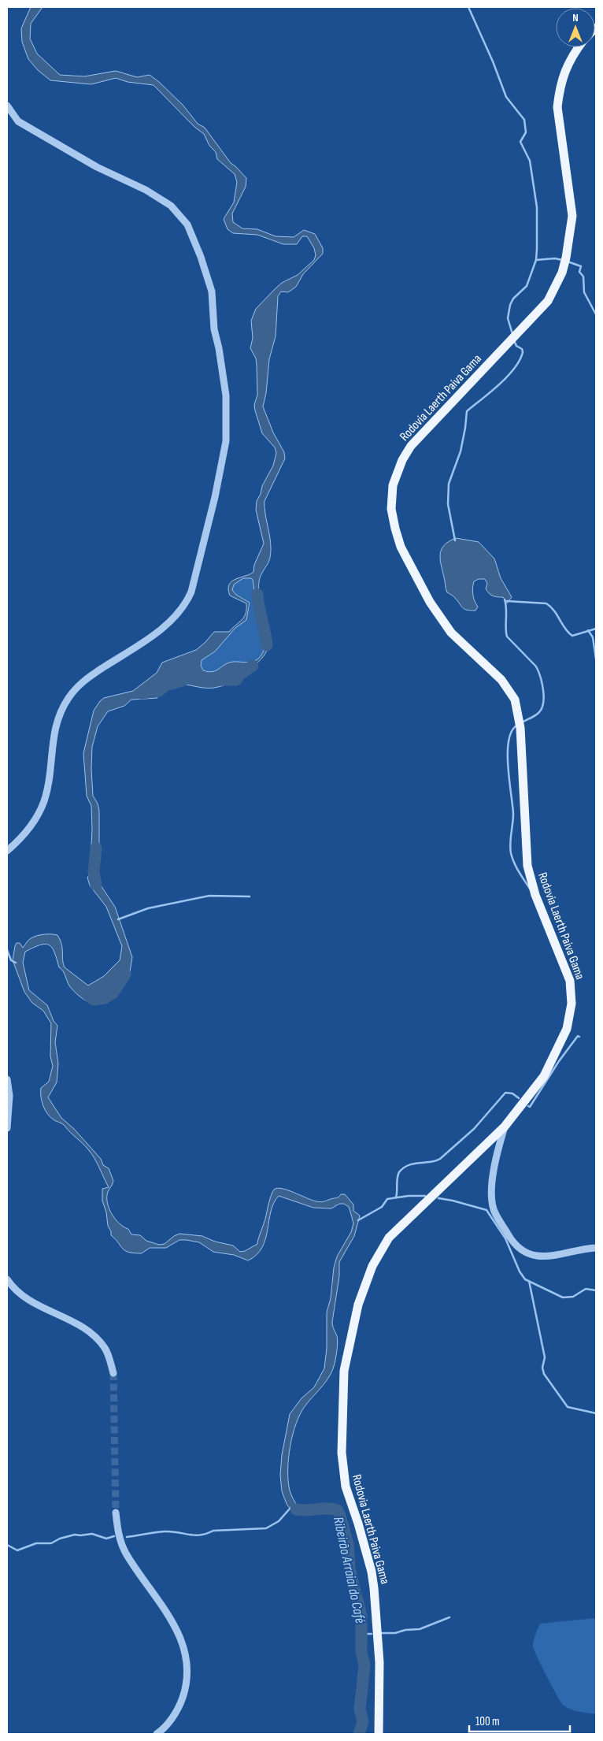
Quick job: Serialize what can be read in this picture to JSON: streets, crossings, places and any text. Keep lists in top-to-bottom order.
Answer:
{
  "streets": {
    "main road": ["Rodovia Laerth Paiva Gama"]
  },
  "water": ["Ribeirão Arraial do Café"],
  "scale_bar": "100 m",
  "north": "top"
}
